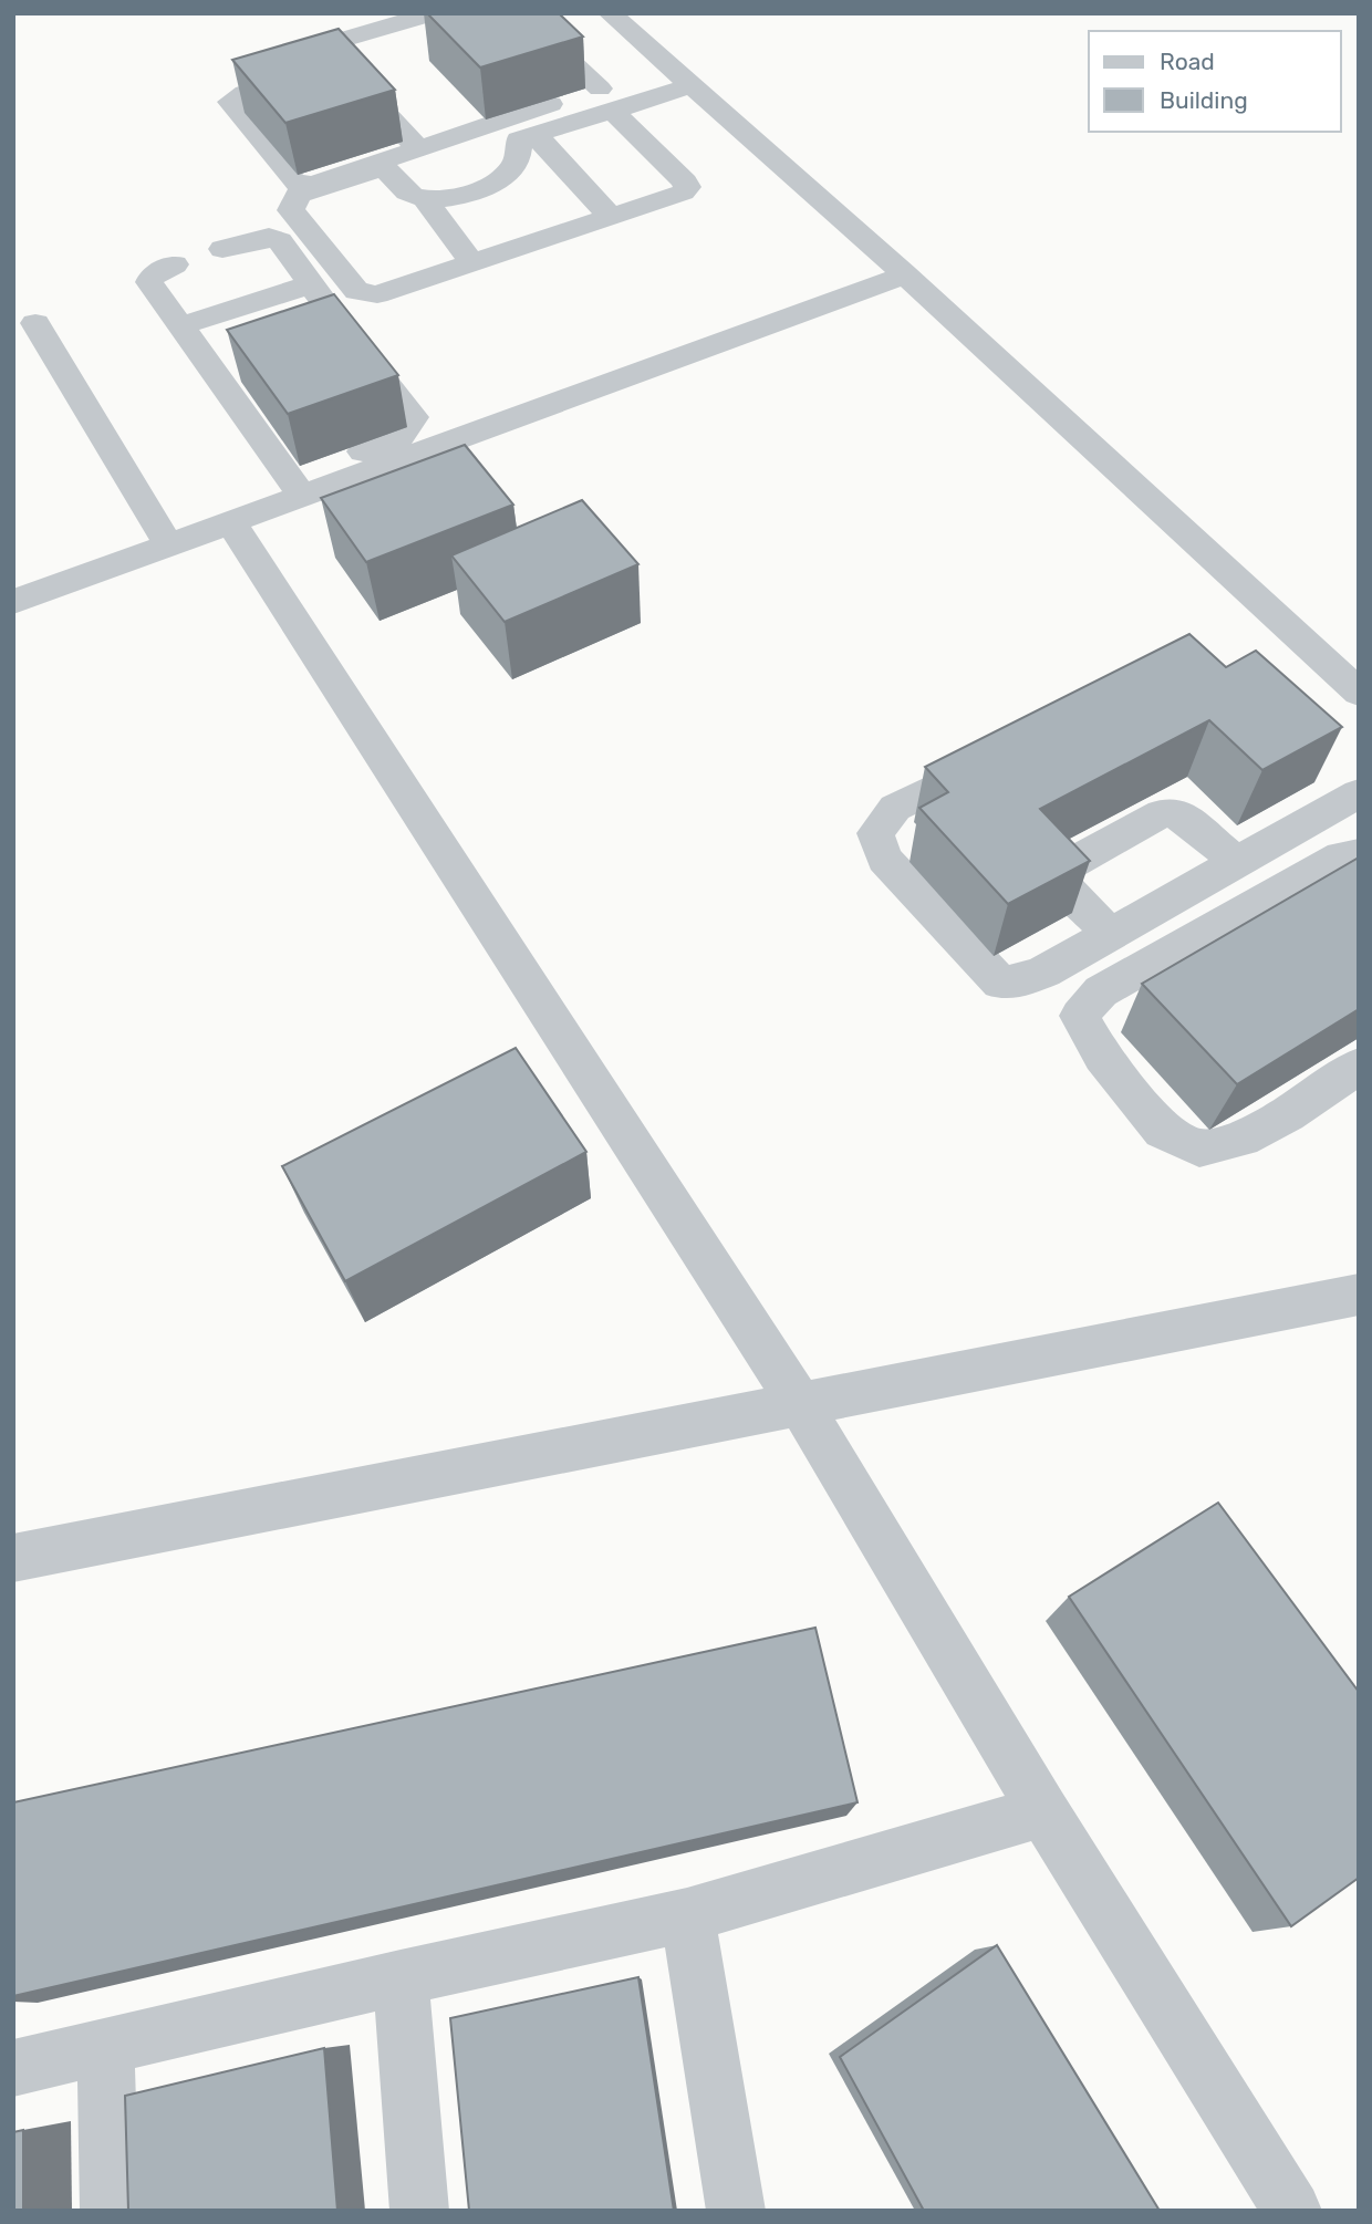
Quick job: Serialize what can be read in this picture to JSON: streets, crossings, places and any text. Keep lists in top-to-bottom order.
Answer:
{
  "legend": ["Road", "Building"]
}
